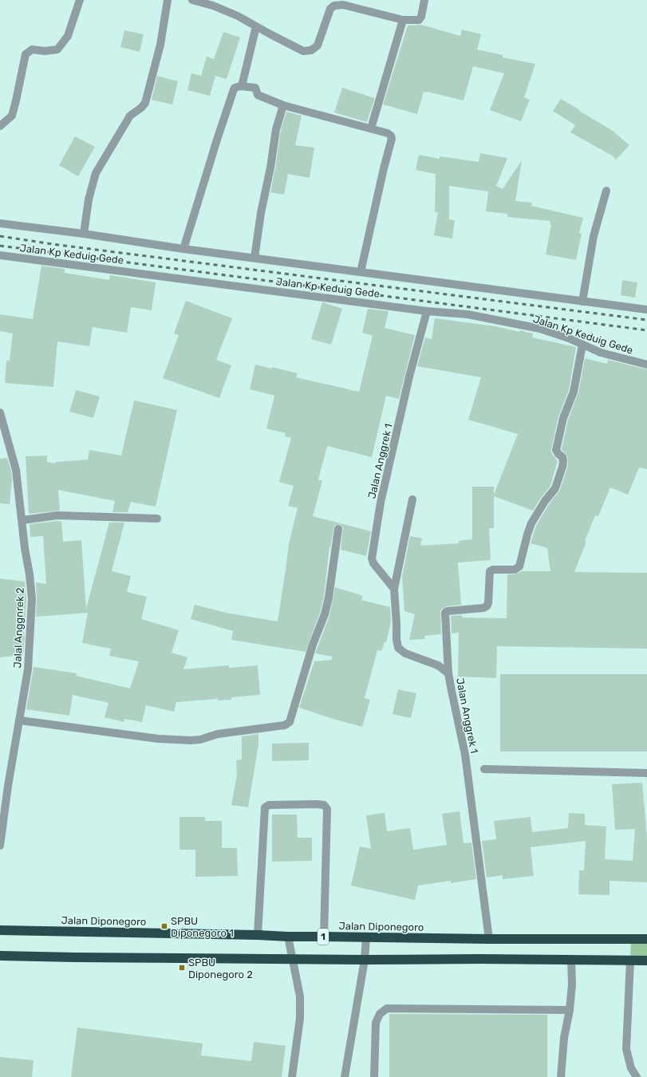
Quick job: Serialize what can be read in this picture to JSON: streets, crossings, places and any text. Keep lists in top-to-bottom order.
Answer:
{
  "streets": {
    "highway": ["Jalan Diponegoro", "1"],
    "street": ["Jalan Kp Keduig Gede", "Jalan Anggrek 1", "Jalal Anggnrek 2"]
  },
  "crossings": [
    ["Jalan Kp Keduig Gede", "Jalan Anggrek 1"],
    ["Jalan Anggrek 1", "Jalan Diponegoro"]
  ],
  "places": {
    "transit": ["SPBU Diponegoro 1", "SPBU Diponegoro 2"]
  }
}
